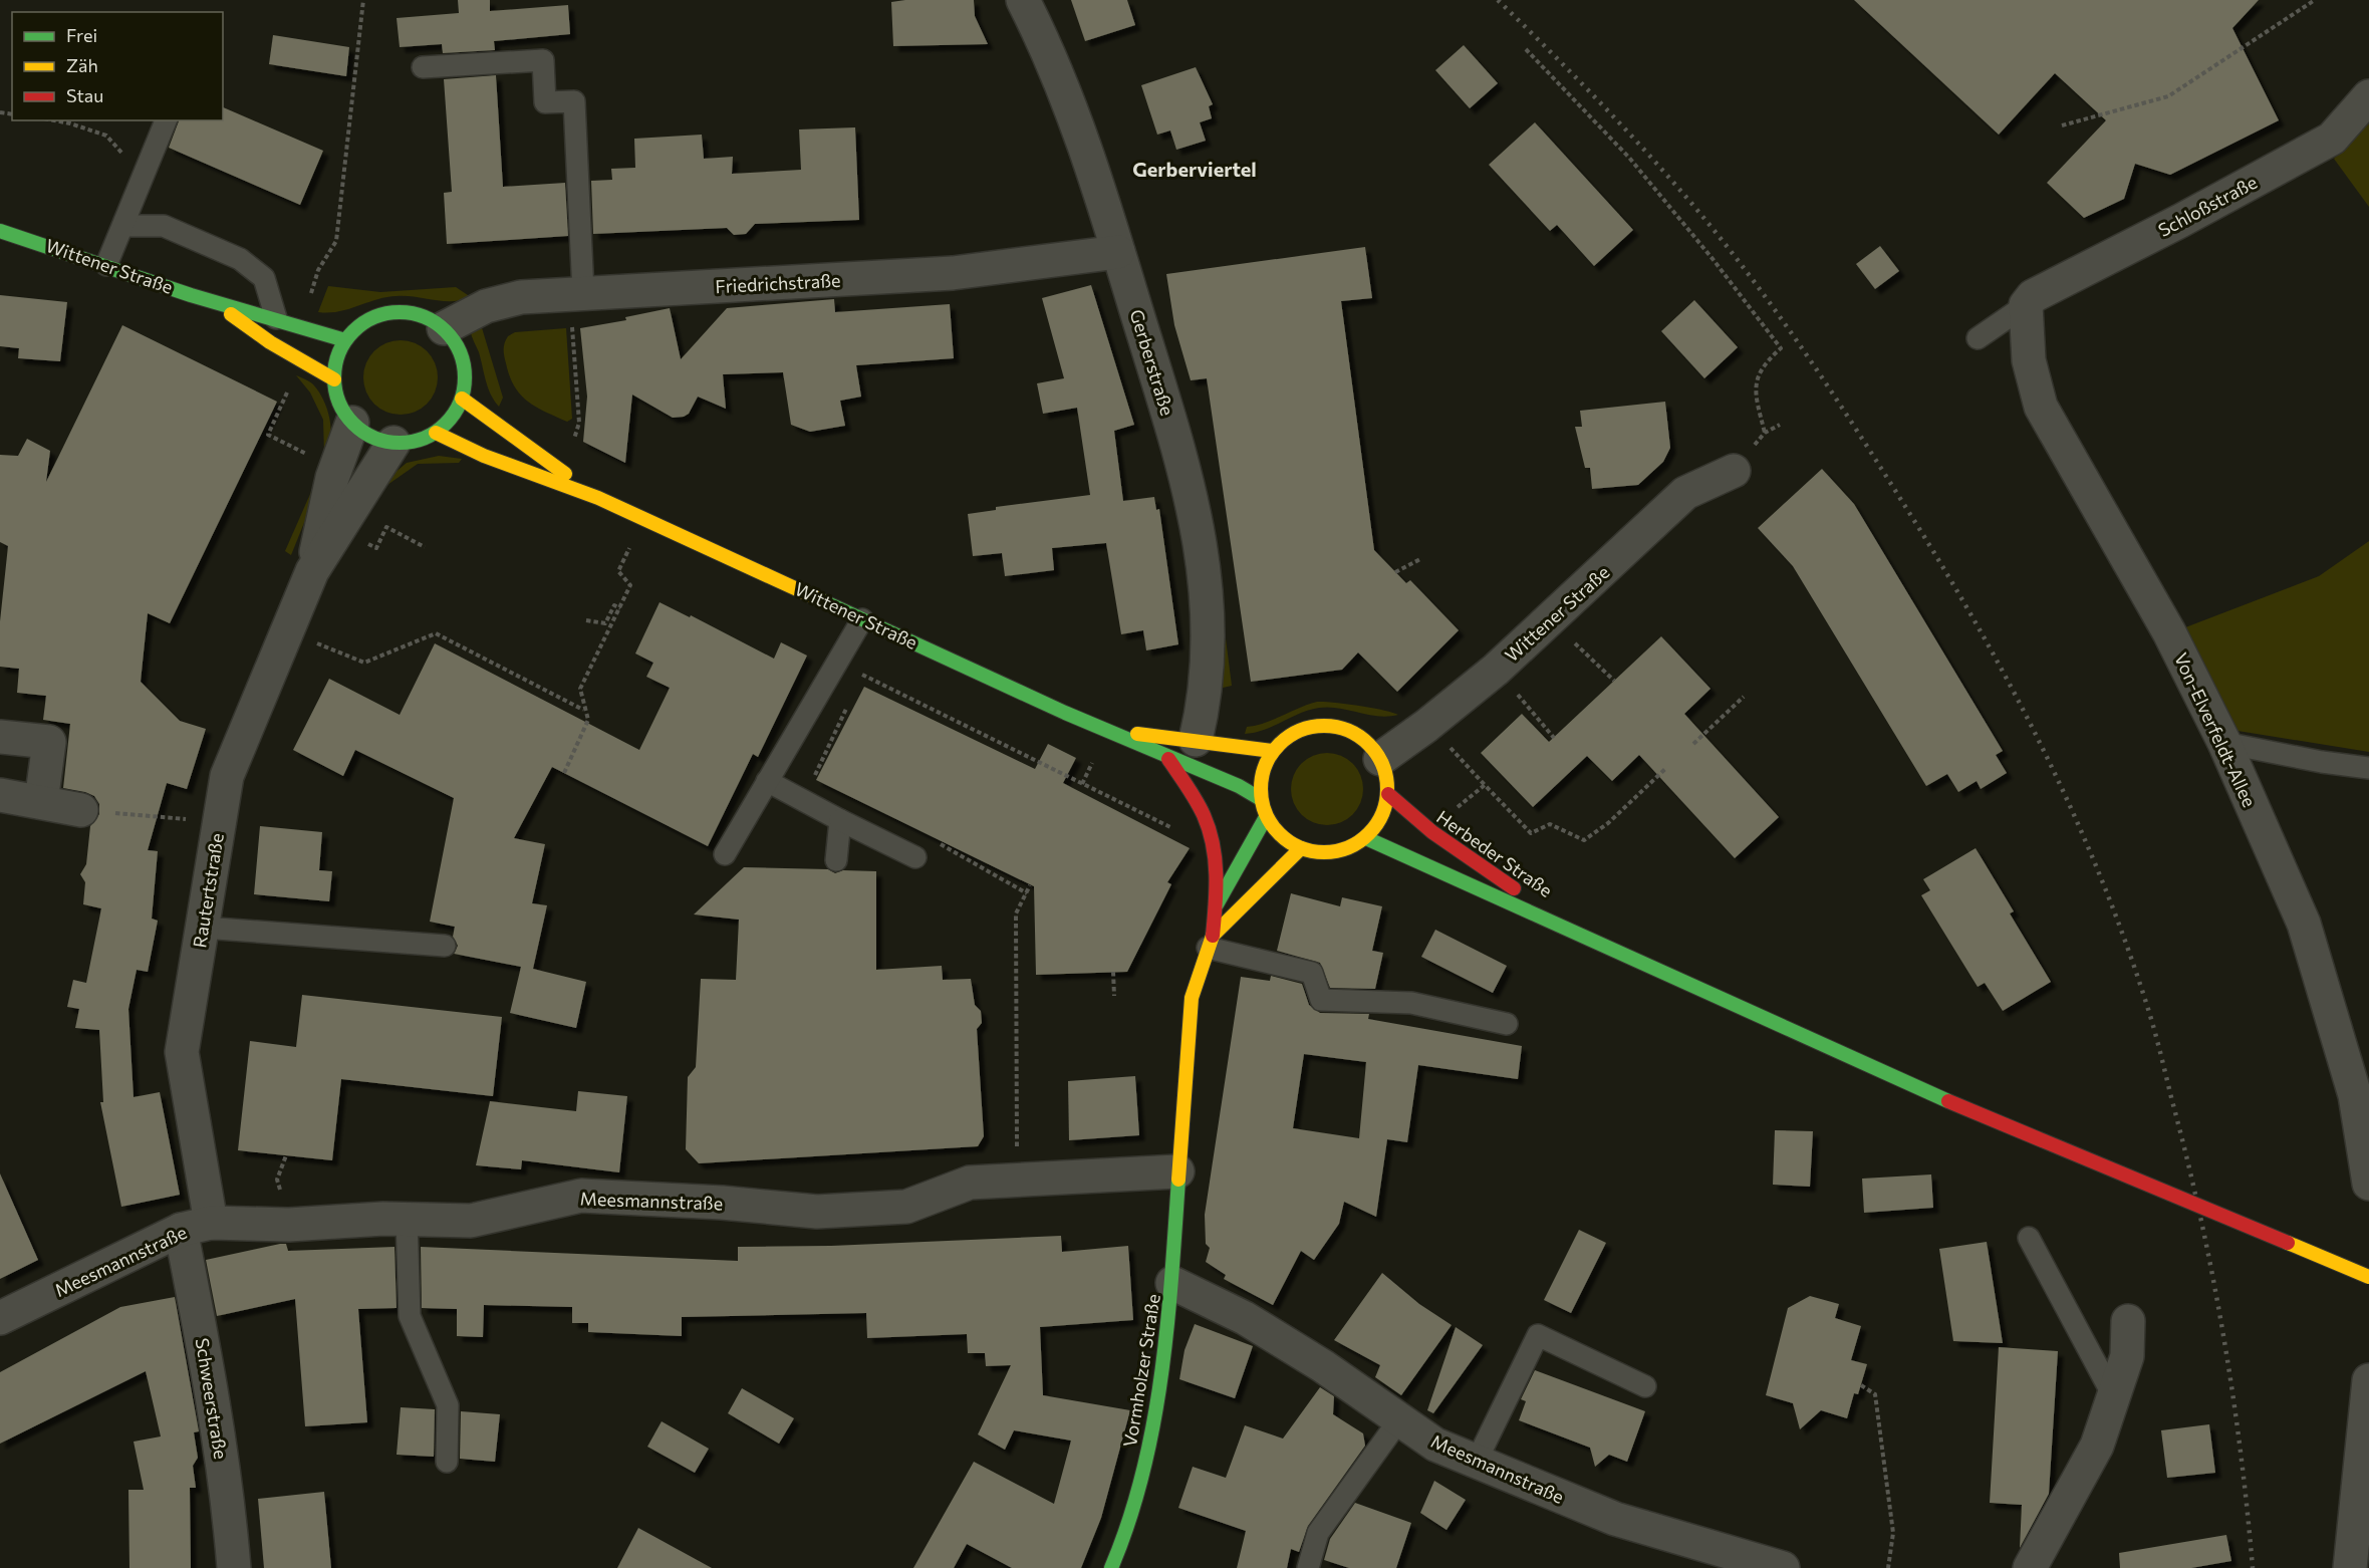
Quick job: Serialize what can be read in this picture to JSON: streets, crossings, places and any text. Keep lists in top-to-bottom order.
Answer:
{
  "streets": {
    "main road": ["Wittener Straße", "Herbeder Straße", "Vormholzer Straße"],
    "street": [
      "Schloßstraße",
      "Friedrichstraße",
      "Gerberstraße",
      "Von-Elverfeldt-Allee",
      "Rautertstraße",
      "Meesmannstraße",
      "Schweerstraße"
    ]
  },
  "crossings": [
    ["Schloßstraße", "Von-Elverfeldt-Allee"],
    ["Wittener Straße", "Friedrichstraße"],
    ["Wittener Straße", "Gerberstraße"],
    ["Wittener Straße", "Herbeder Straße"],
    ["Wittener Straße", "Rautertstraße"],
    ["Friedrichstraße", "Gerberstraße"],
    ["Friedrichstraße", "Rautertstraße"],
    ["Rautertstraße", "Meesmannstraße"],
    ["Rautertstraße", "Schweerstraße"],
    ["Meesmannstraße", "Vormholzer Straße"],
    ["Meesmannstraße", "Schweerstraße"]
  ],
  "districts": ["Gerberviertel"],
  "legend": ["Frei", "Zäh", "Stau"]
}
